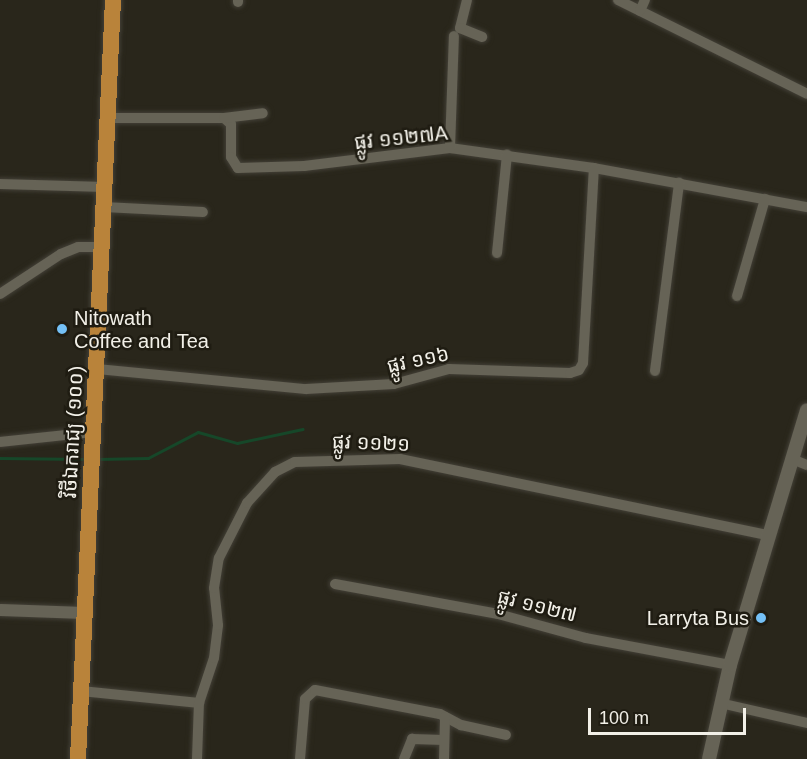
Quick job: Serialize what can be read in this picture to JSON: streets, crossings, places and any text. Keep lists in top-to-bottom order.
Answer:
{
  "streets": {
    "main road": ["វិថីឯករាជ្យ (១០០)"],
    "street": [
      "ផ្លូវ ១១២៧A",
      "ផ្លូវ ១១៦",
      "ផ្លូវ ១១២១",
      "ផ្លូវ ១១២៧"
    ]
  },
  "crossings": [
    ["ផ្លូវ ១១២៧A", "ផ្លូវ ១១៦"],
    ["ផ្លូវ ១១៦", "វិថីឯករាជ្យ (១០០)"]
  ],
  "places": ["Nitowath Coffee and Tea", "Larryta Bus"],
  "scale_bar": "100 m"
}
